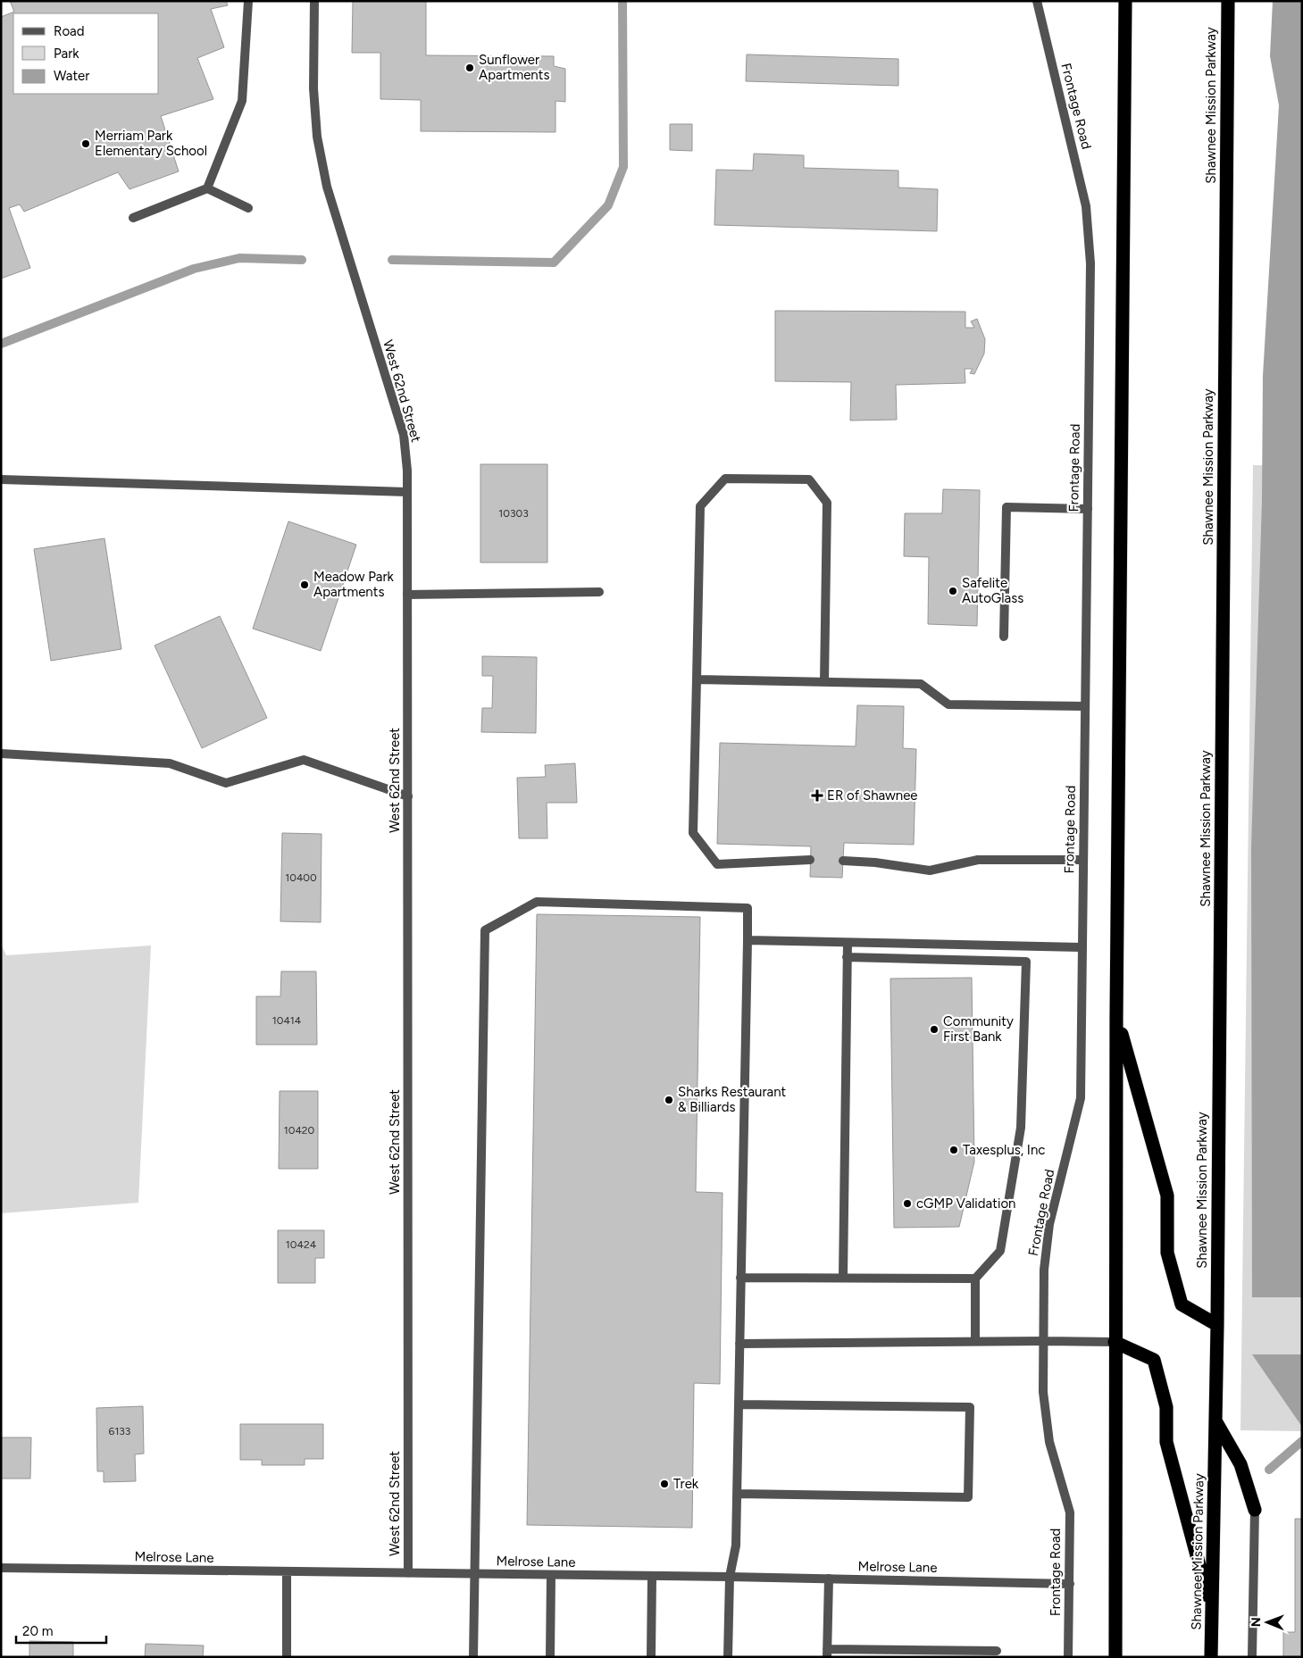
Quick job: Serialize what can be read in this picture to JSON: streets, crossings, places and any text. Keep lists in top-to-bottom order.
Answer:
{
  "streets": {
    "highway": ["Shawnee Mission Parkway"],
    "street": ["Frontage Road", "West 62nd Street", "Melrose Lane"]
  },
  "crossings": [
    ["Frontage Road", "Melrose Lane"],
    ["West 62nd Street", "Melrose Lane"]
  ],
  "places": {
    "other": [
      "Sunflower Apartments",
      "Merriam Park Elementary School",
      "Meadow Park Apartments",
      "Safelite AutoGlass",
      "Community First Bank",
      "Sharks Restaurant & Billiards",
      "Taxesplus, Inc",
      "cGMP Validation",
      "Trek"
    ],
    "health": ["ER of Shawnee"]
  },
  "house_numbers": [
    "10303",
    "10400",
    "10414",
    "10420",
    "10424",
    "6133"
  ],
  "legend": ["Road", "Park", "Water"],
  "scale_bar": "20 m",
  "north": "left"
}
